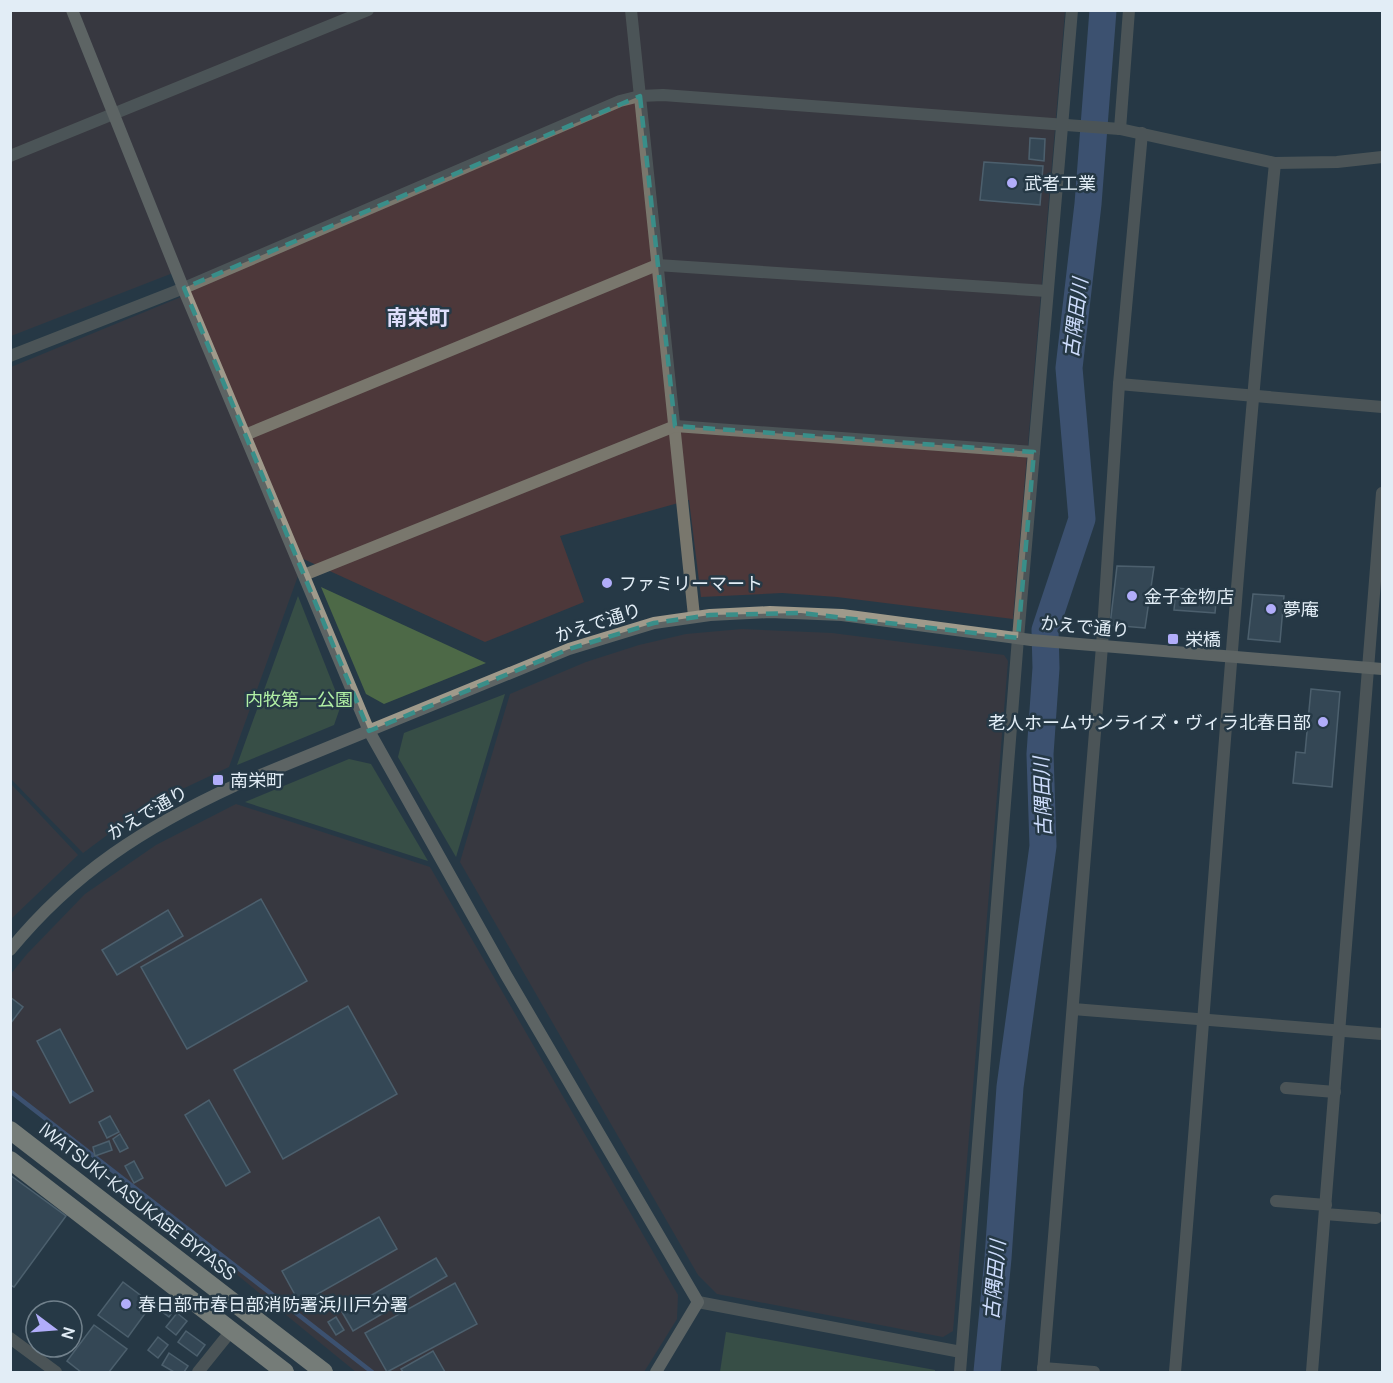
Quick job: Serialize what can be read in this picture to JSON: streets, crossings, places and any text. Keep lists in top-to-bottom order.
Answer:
{
  "streets": {
    "highway": ["IWATSUKI-KASUKABE BYPASS"],
    "street": ["かえで通り"]
  },
  "districts": ["南栄町"],
  "water": ["古隅田川"],
  "parks": ["内牧第一公園"],
  "places": {
    "other": [
      "武者工業",
      "ファミリーマート",
      "金子金物店",
      "夢庵",
      "老人ホームサンライズ・ヴィラ北春日部",
      "春日部市春日部消防署浜川戸分署"
    ],
    "transit": ["栄橋", "南栄町"]
  },
  "north": "right"
}
